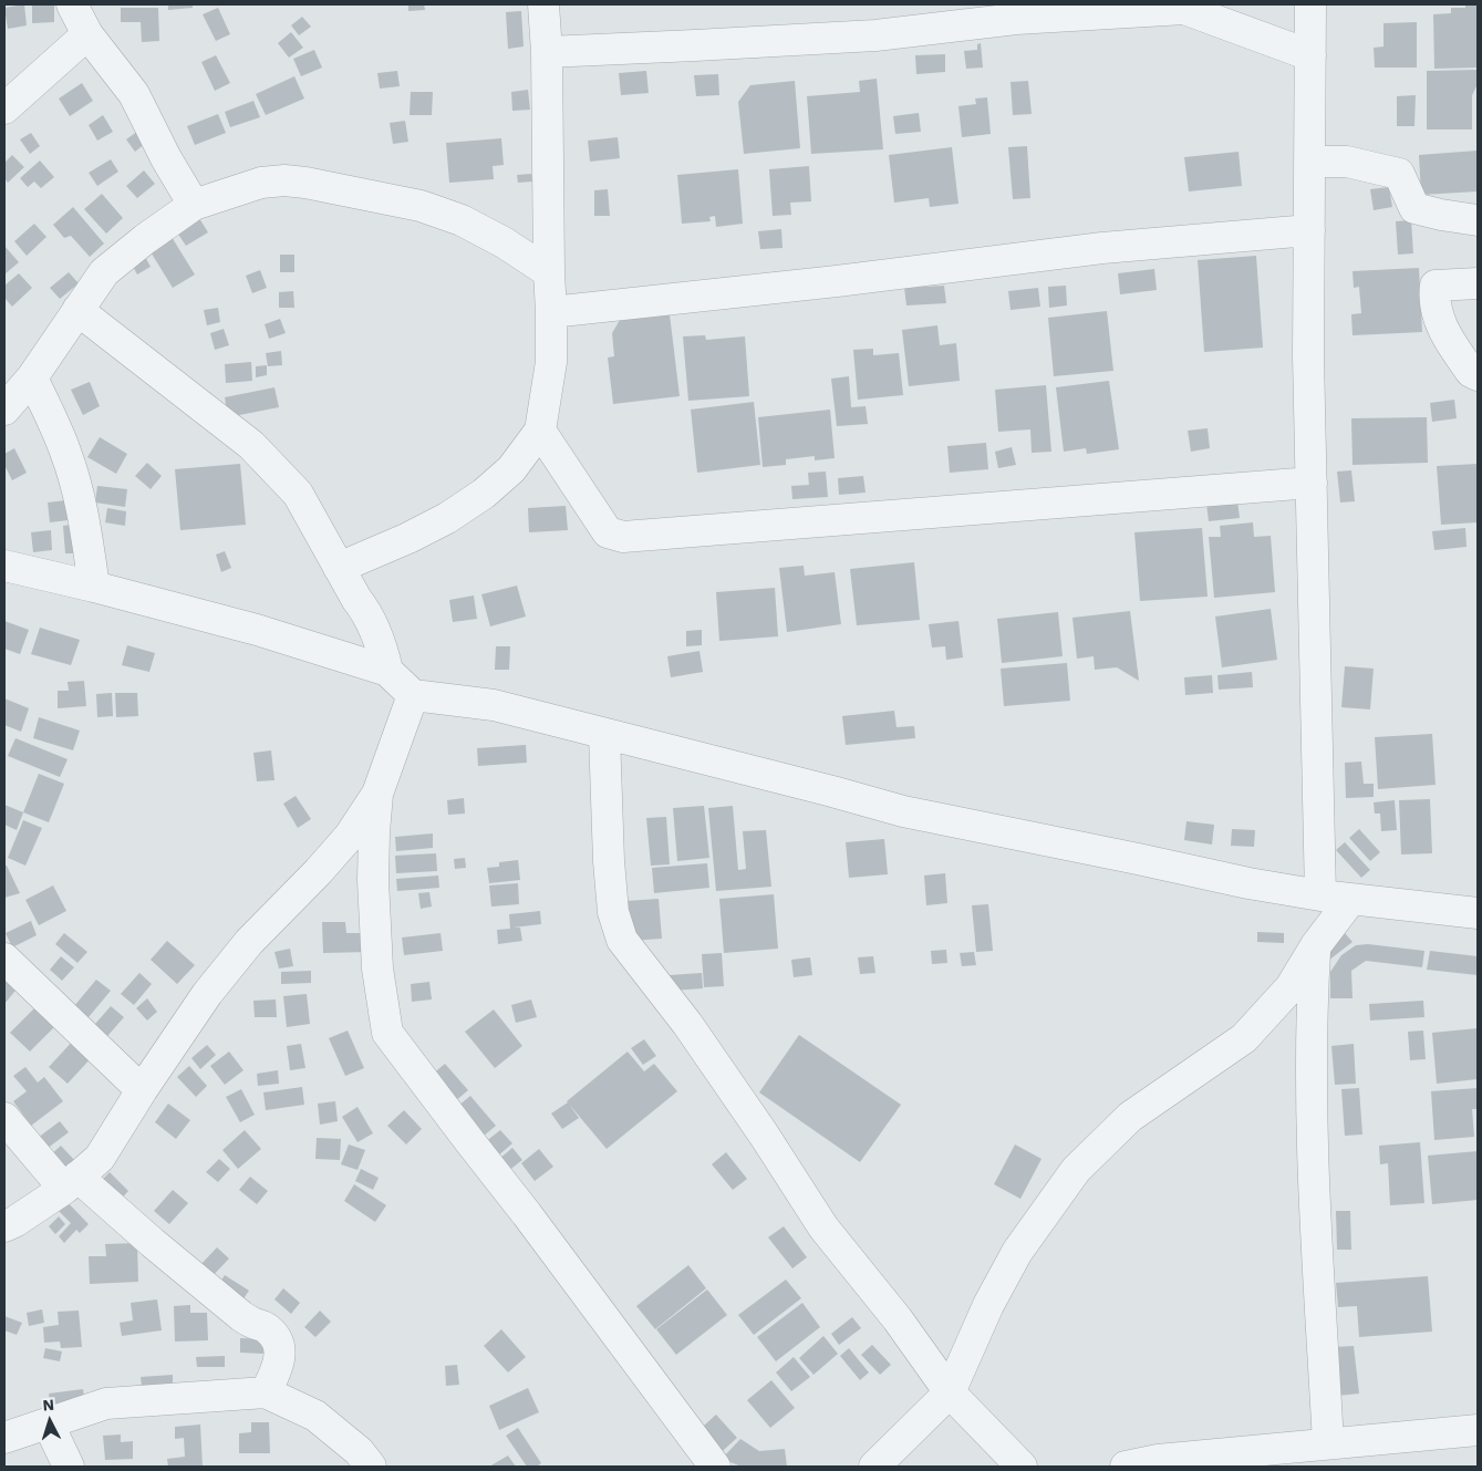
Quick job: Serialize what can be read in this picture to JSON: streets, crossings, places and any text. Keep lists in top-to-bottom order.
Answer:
{
  "north": "top"
}
